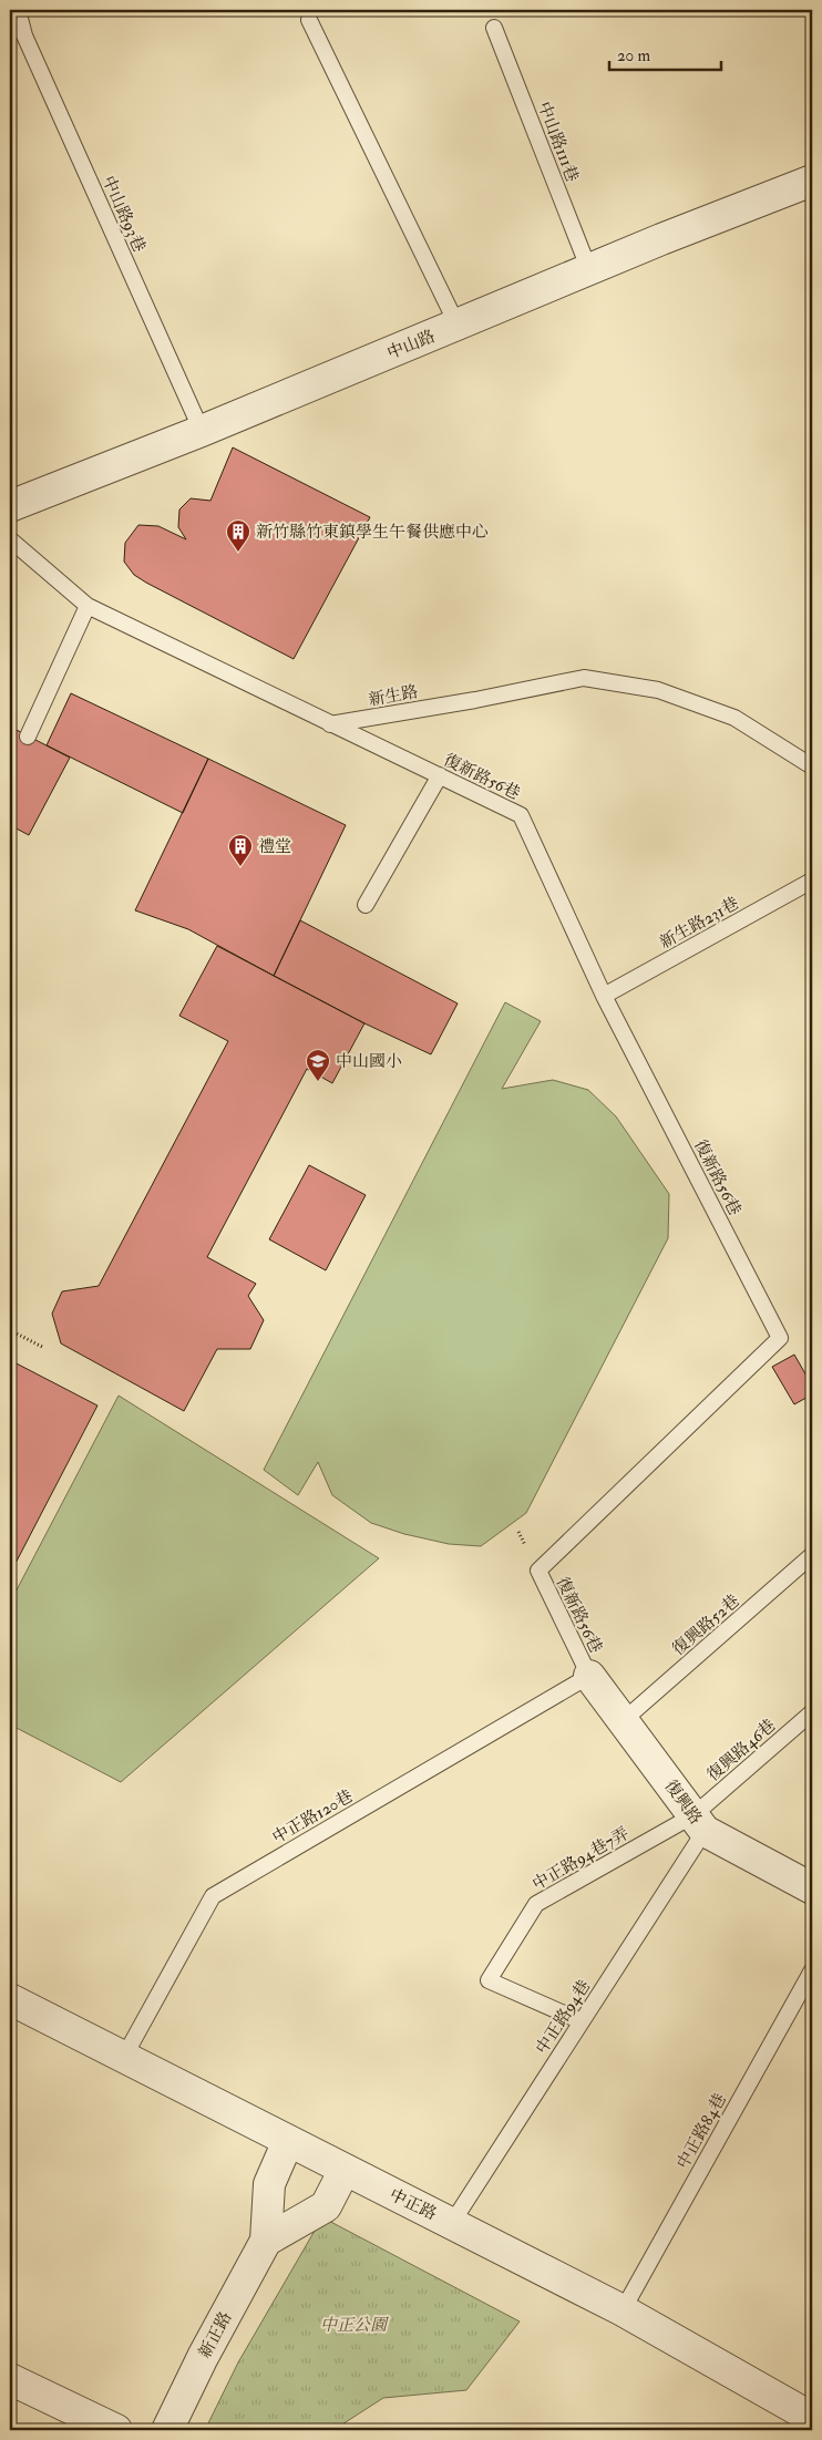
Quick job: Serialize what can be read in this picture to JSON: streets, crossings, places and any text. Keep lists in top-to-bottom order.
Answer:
{
  "streets": {
    "street": [
      "中山路",
      "復興路",
      "中正路",
      "新正路"
    ],
    "lane": [
      "中山路111巷",
      "中山路93巷",
      "新生路",
      "復新路56巷",
      "新生路231巷",
      "復興路52巷",
      "復興路46巷",
      "中正路120巷",
      "中正路94巷7弄",
      "中正路94巷",
      "中正路84巷"
    ]
  },
  "crossings": [
    ["中山路111巷", "中山路"],
    ["中山路93巷", "中山路"],
    ["新生路", "復新路56巷"],
    ["復新路56巷", "新生路231巷"],
    ["復新路56巷", "復興路"],
    ["復新路56巷", "中正路120巷"],
    ["復興路52巷", "復興路"],
    ["復興路46巷", "復興路"],
    ["復興路46巷", "中正路94巷7弄"],
    ["復興路46巷", "中正路94巷"],
    ["復興路", "中正路120巷"],
    ["復興路", "中正路94巷7弄"],
    ["復興路", "中正路94巷"],
    ["中正路120巷", "中正路"],
    ["中正路94巷7弄", "中正路94巷"],
    ["中正路94巷", "中正路"],
    ["中正路84巷", "中正路"],
    ["中正路", "新正路"]
  ],
  "parks": ["中正公園"],
  "places": {
    "building": ["新竹縣竹東鎮學生午餐供應中心", "禮堂"],
    "school or university": ["中山國小"]
  },
  "scale_bar": "20 m"
}
